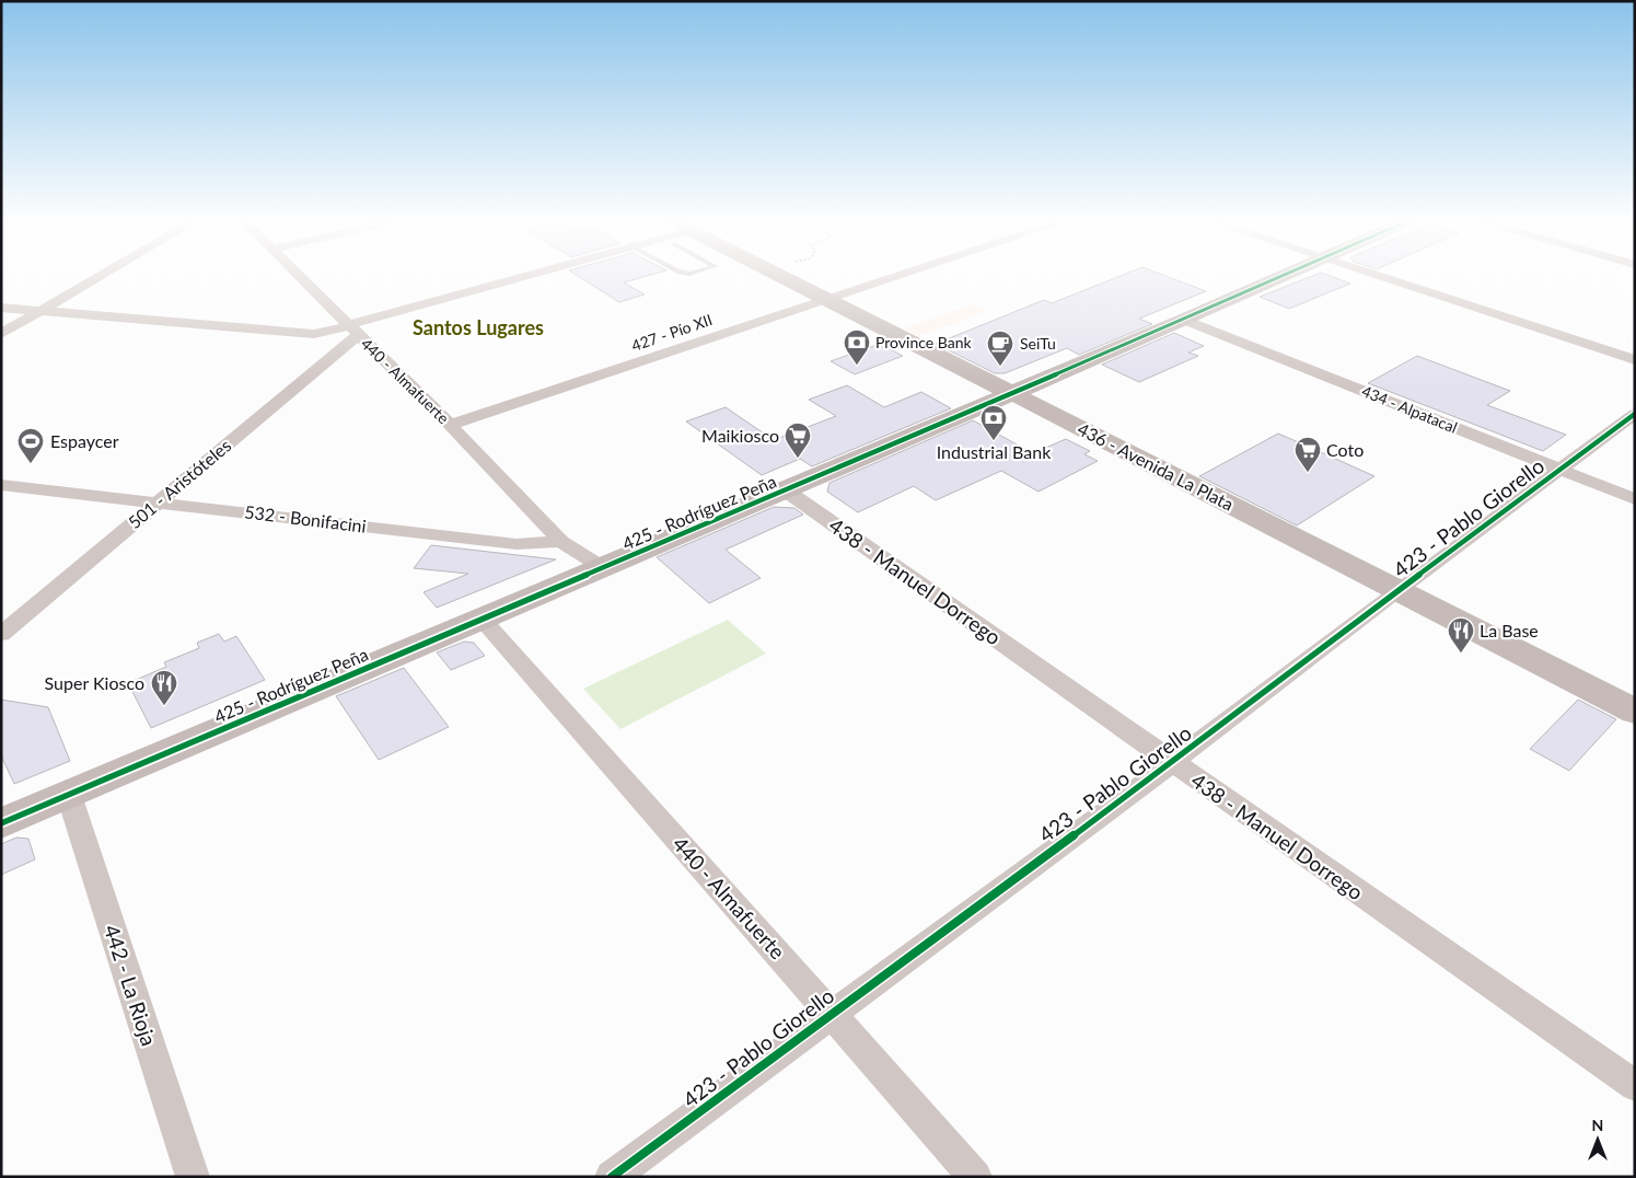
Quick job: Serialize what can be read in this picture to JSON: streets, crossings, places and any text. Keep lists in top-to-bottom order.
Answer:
{
  "streets": {
    "street": [
      "427 - Pío XII",
      "440 - Almafuerte",
      "434 - Alpatacal",
      "436 - Avenida La Plata",
      "501 - Aristóteles",
      "425 - Rodríguez Peña",
      "423 - Pablo Giorello",
      "532 - Bonifacini",
      "438 - Manuel Dorrego",
      "442 - La Rioja"
    ]
  },
  "crossings": [
    ["427 - Pío XII", "440 - Almafuerte"],
    ["427 - Pío XII", "436 - Avenida La Plata"],
    ["440 - Almafuerte", "501 - Aristóteles"],
    ["440 - Almafuerte", "425 - Rodríguez Peña"],
    ["440 - Almafuerte", "423 - Pablo Giorello"],
    ["440 - Almafuerte", "532 - Bonifacini"],
    ["434 - Alpatacal", "425 - Rodríguez Peña"],
    ["434 - Alpatacal", "423 - Pablo Giorello"],
    ["436 - Avenida La Plata", "425 - Rodríguez Peña"],
    ["436 - Avenida La Plata", "423 - Pablo Giorello"],
    ["501 - Aristóteles", "532 - Bonifacini"],
    ["425 - Rodríguez Peña", "438 - Manuel Dorrego"],
    ["425 - Rodríguez Peña", "442 - La Rioja"],
    ["423 - Pablo Giorello", "438 - Manuel Dorrego"]
  ],
  "districts": ["Santos Lugares"],
  "places": {
    "bank": ["Province Bank", "Industrial Bank"],
    "cafe": ["SeiTu"],
    "supermarket": ["Maikiosco", "Coto"],
    "sports": ["Espaycer"],
    "restaurant": ["La Base", "Super Kiosco"]
  },
  "north": "top"
}
